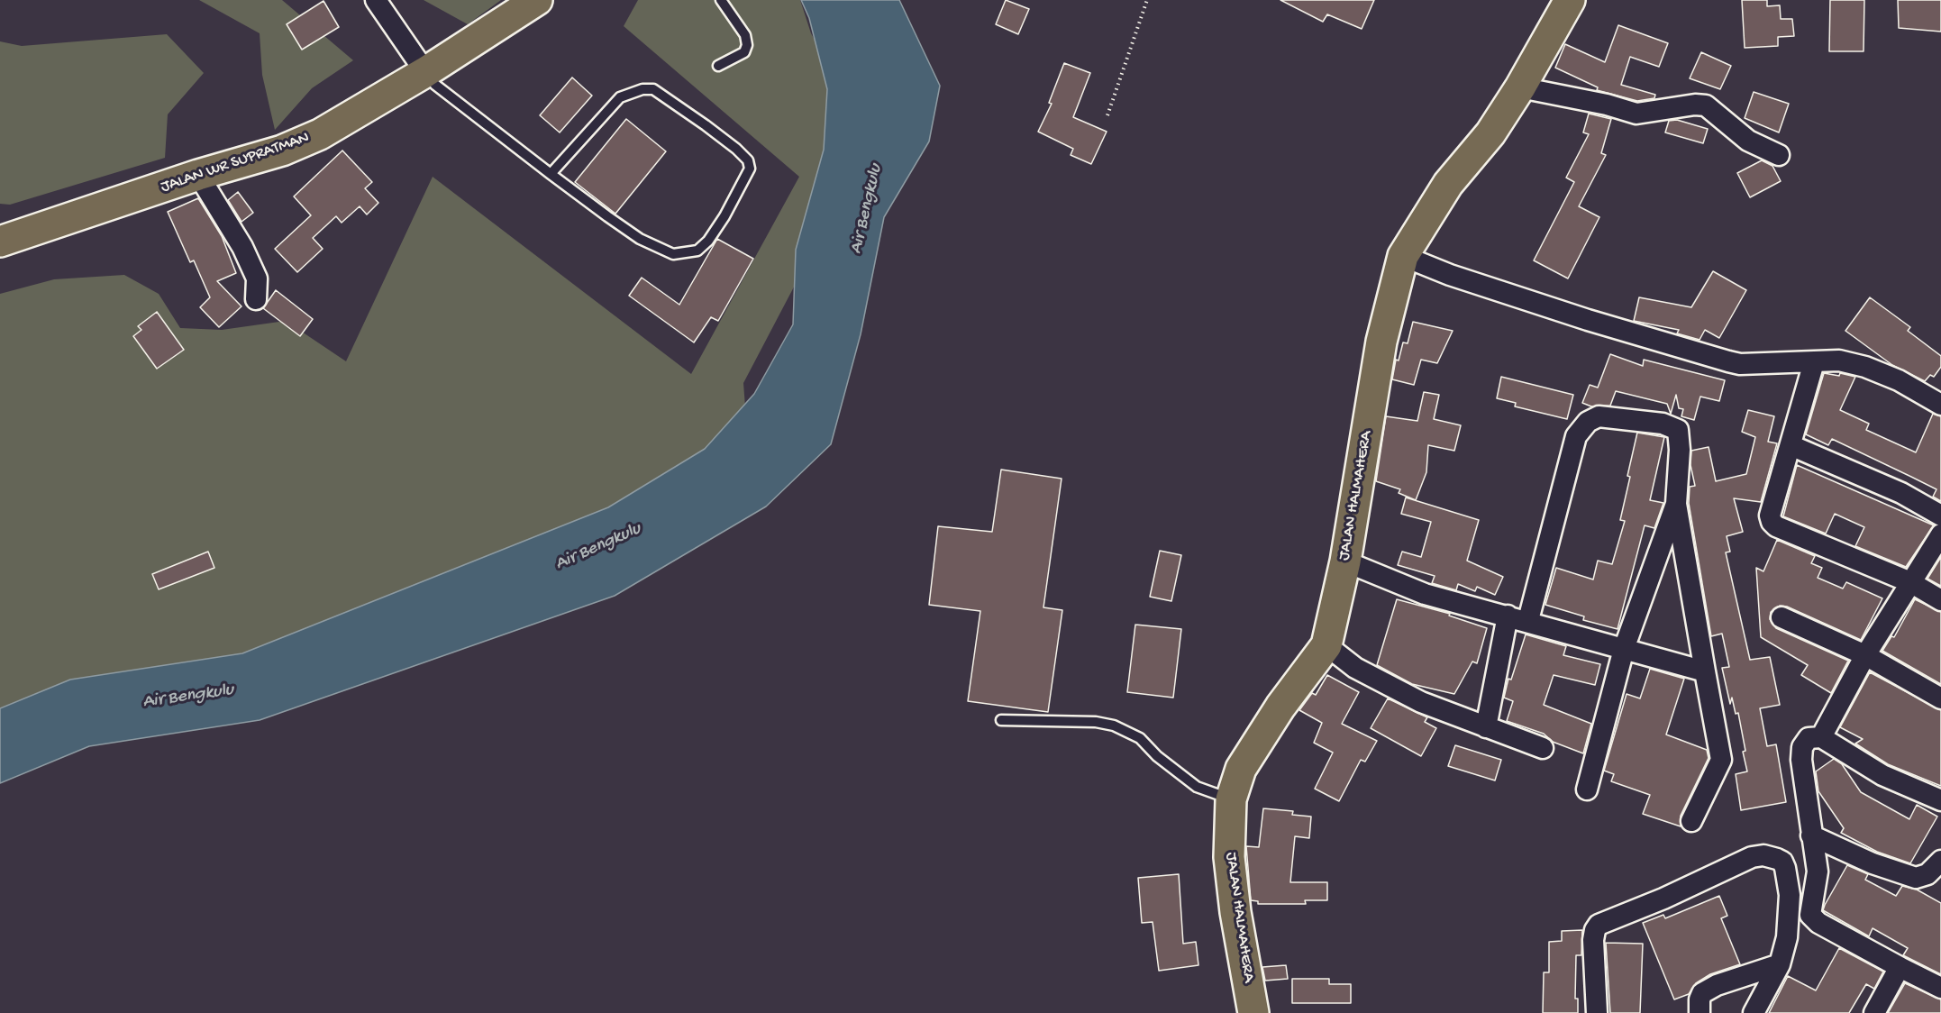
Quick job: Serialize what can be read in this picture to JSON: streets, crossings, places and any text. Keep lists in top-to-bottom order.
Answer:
{
  "streets": {
    "main road": ["JALAN WR SUPRATMAN", "JALAN HALMAHERA"]
  },
  "water": ["Air Bengkulu"]
}
